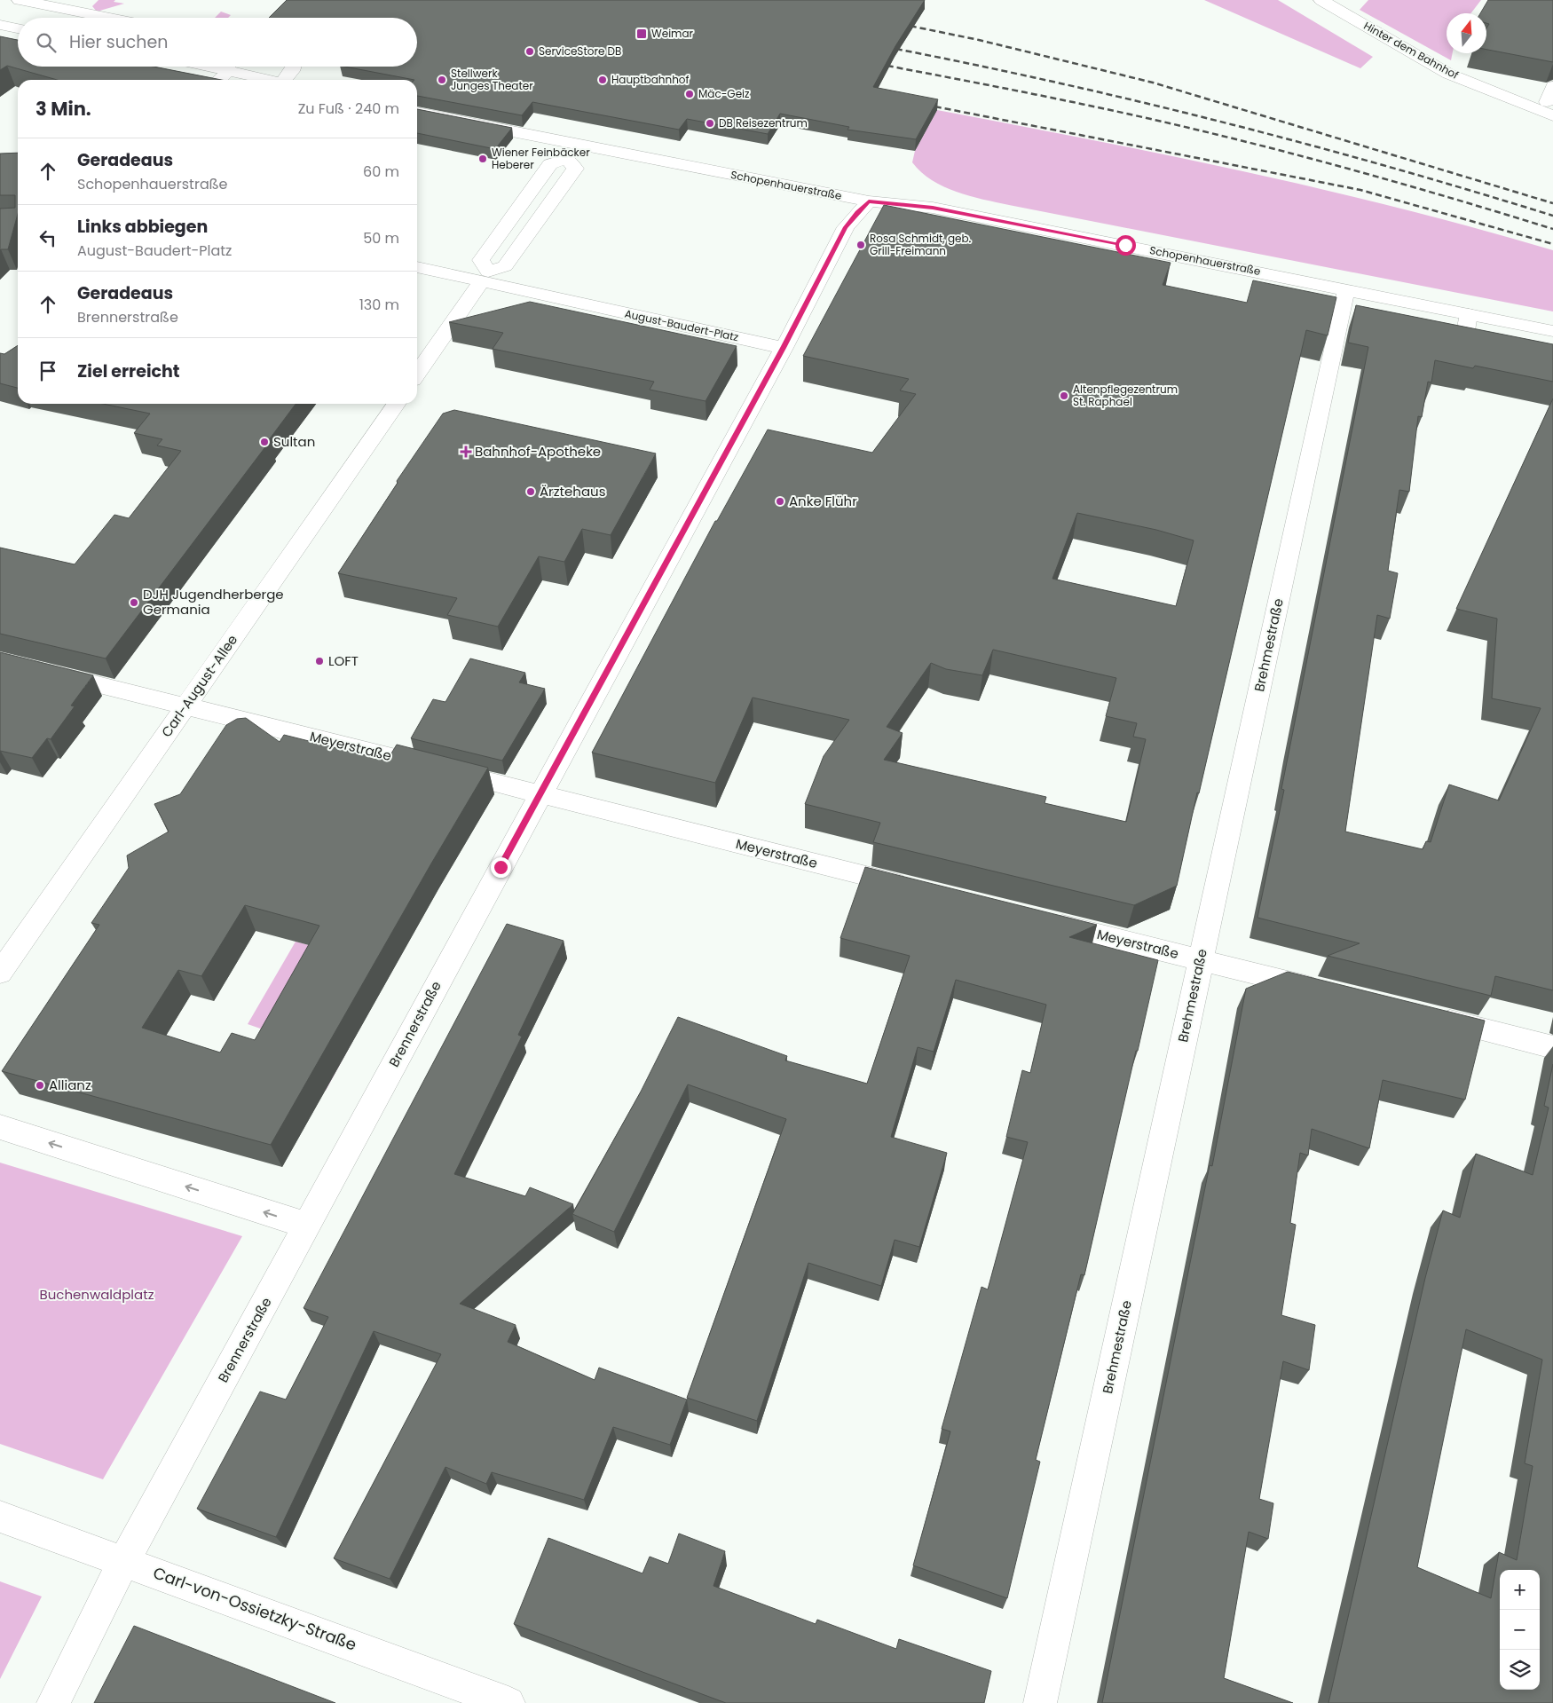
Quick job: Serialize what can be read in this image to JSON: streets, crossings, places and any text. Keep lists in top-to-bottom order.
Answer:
{
  "streets": {
    "street": [
      "Hinter dem Bahnhof",
      "Schopenhauerstraße",
      "August-Baudert-Platz",
      "Brehmestraße",
      "Carl-August-Allee",
      "Meyerstraße",
      "Brennerstraße",
      "Carl-von-Ossietzky-Straße"
    ]
  },
  "crossings": [
    ["Schopenhauerstraße", "Brehmestraße"],
    ["August-Baudert-Platz", "Brennerstraße"],
    ["Brehmestraße", "Meyerstraße"],
    ["Carl-August-Allee", "Meyerstraße"],
    ["Meyerstraße", "Brennerstraße"],
    ["Brennerstraße", "Carl-von-Ossietzky-Straße"]
  ],
  "parks": ["Buchenwaldplatz"],
  "places": {
    "transit": ["Weimar"],
    "other": [
      "ServiceStore DB",
      "Stellwerk Junges Theater",
      "Hauptbahnhof",
      "Mäc-Geiz",
      "DB Reisezentrum",
      "Wiener Feinbäcker Heberer",
      "Rosa Schmidt, geb. Grill-Freimann",
      "Altenpflegezentrum St. Raphael",
      "Sultan",
      "Ärztehaus",
      "Anke Flühr",
      "DJH Jugendherberge Germania",
      "LOFT",
      "Allianz"
    ],
    "health": ["Bahnhof-Apotheke"]
  },
  "north": "top",
  "page": {
    "search": "Hier suchen",
    "heading": ["3 Min.", "Zu Fuß · 240 m"],
    "list": [
      ["Geradeaus", "Schopenhauerstraße", "60 m"],
      ["Links abbiegen", "August-Baudert-Platz", "50 m"],
      ["Geradeaus", "Brennerstraße", "130 m"],
      "Ziel erreicht"
    ],
    "map_buttons": ["+", "−"]
  }
}
